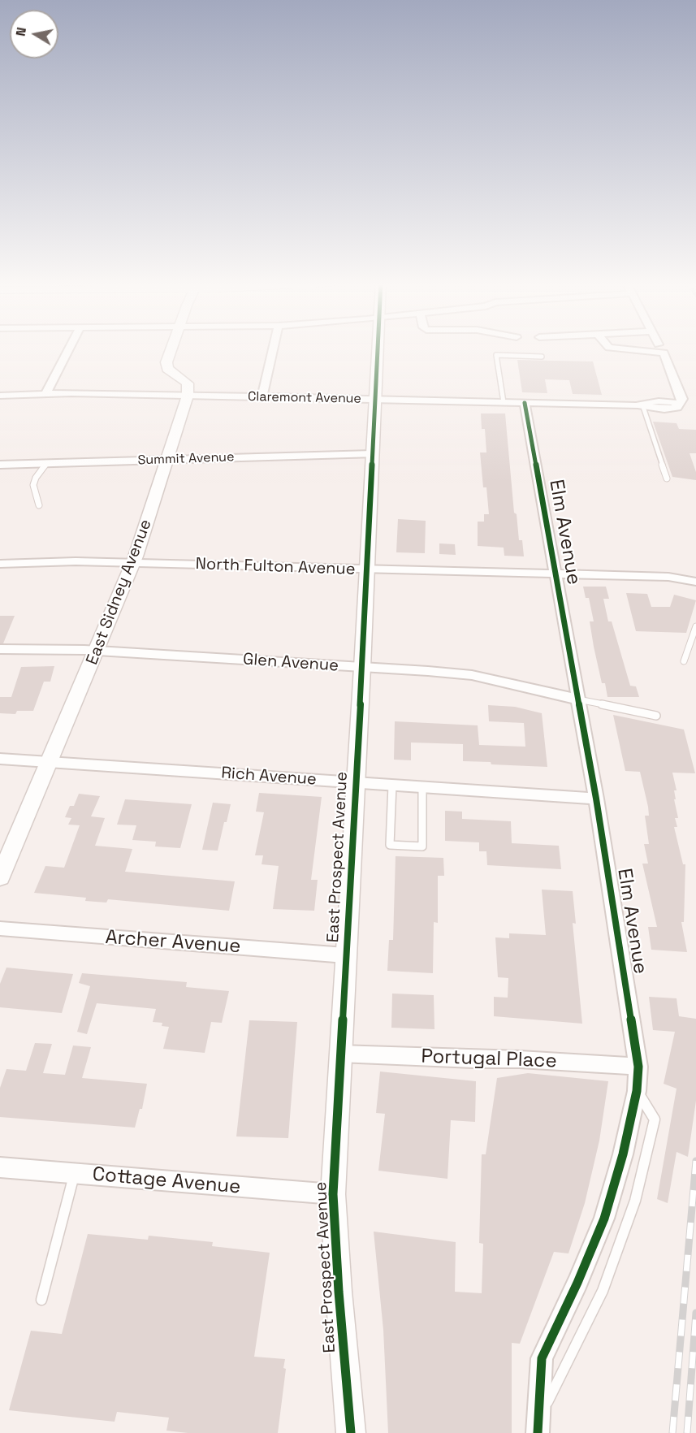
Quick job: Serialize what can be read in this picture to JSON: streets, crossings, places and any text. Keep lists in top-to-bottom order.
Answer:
{
  "streets": {
    "street": [
      "Claremont Avenue",
      "Summit Avenue",
      "Elm Avenue",
      "North Fulton Avenue",
      "East Sidney Avenue",
      "Glen Avenue",
      "Rich Avenue",
      "East Prospect Avenue",
      "Archer Avenue",
      "Portugal Place",
      "Cottage Avenue"
    ]
  },
  "crossings": [
    ["Claremont Avenue", "Elm Avenue"],
    ["Claremont Avenue", "East Sidney Avenue"],
    ["Claremont Avenue", "East Prospect Avenue"],
    ["Summit Avenue", "East Sidney Avenue"],
    ["Summit Avenue", "East Prospect Avenue"],
    ["Elm Avenue", "North Fulton Avenue"],
    ["Elm Avenue", "Glen Avenue"],
    ["Elm Avenue", "Rich Avenue"],
    ["Elm Avenue", "Portugal Place"],
    ["North Fulton Avenue", "East Sidney Avenue"],
    ["North Fulton Avenue", "East Prospect Avenue"],
    ["East Sidney Avenue", "Glen Avenue"],
    ["East Sidney Avenue", "Rich Avenue"],
    ["Glen Avenue", "East Prospect Avenue"],
    ["Rich Avenue", "East Prospect Avenue"],
    ["East Prospect Avenue", "Archer Avenue"],
    ["East Prospect Avenue", "Portugal Place"],
    ["East Prospect Avenue", "Cottage Avenue"]
  ],
  "north": "left"
}
